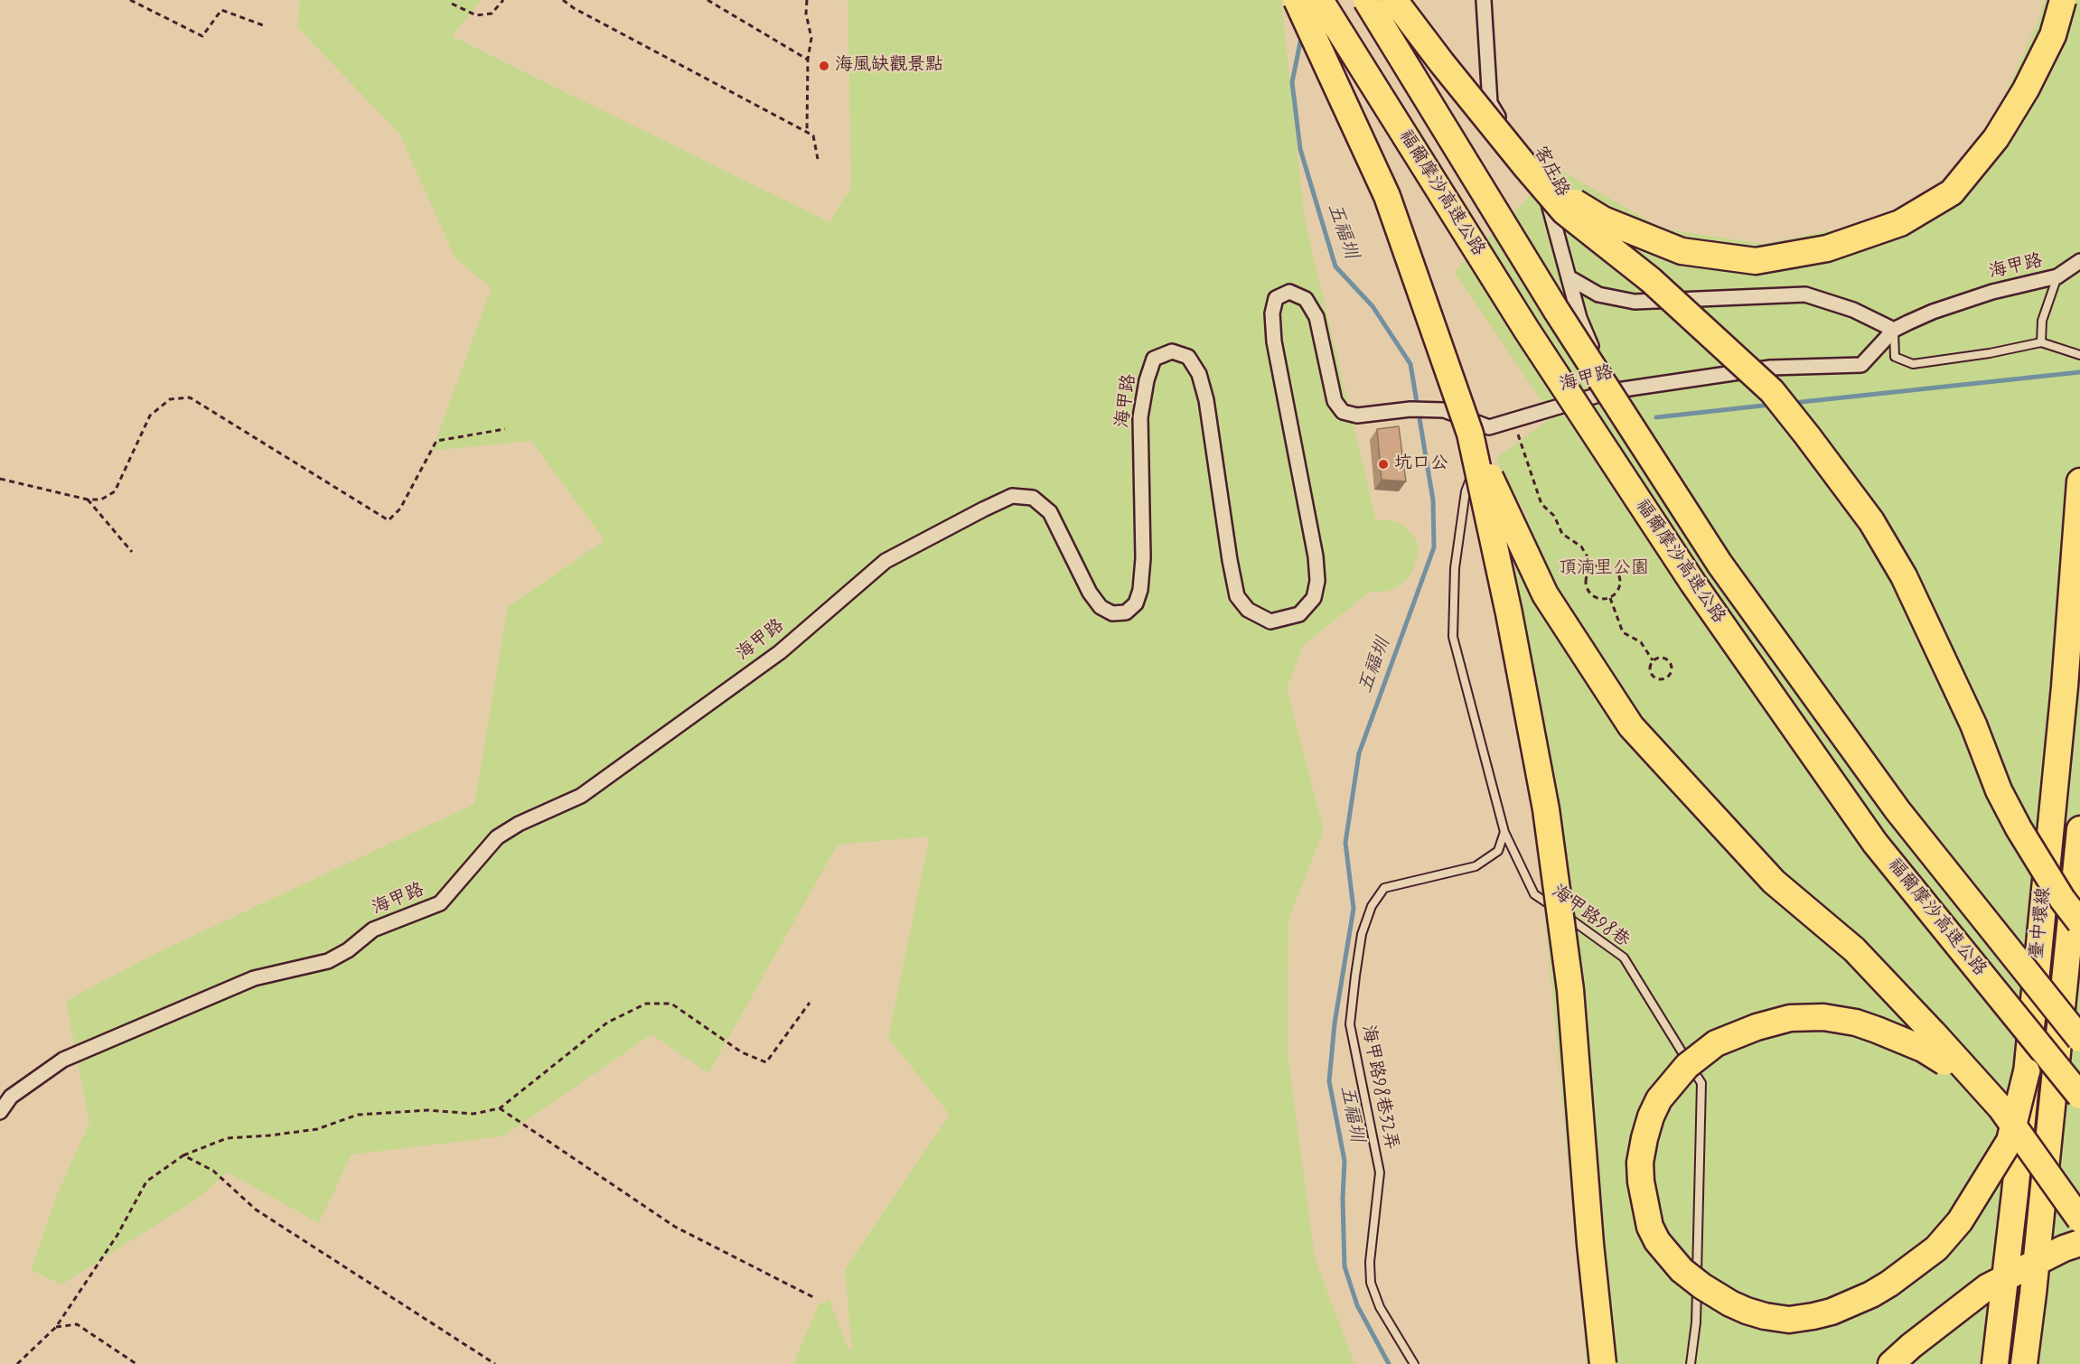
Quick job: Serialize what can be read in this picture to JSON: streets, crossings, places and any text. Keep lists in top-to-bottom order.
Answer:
{
  "streets": {
    "highway": ["福爾摩沙高速公路", "臺中環線"],
    "street": ["客庄路", "海甲路"],
    "lane": ["海甲路98巷", "海甲路98巷32弄"]
  },
  "crossings": [
    ["客庄路", "海甲路"],
    ["海甲路", "海甲路98巷"],
    ["海甲路98巷", "海甲路98巷32弄"]
  ],
  "water": ["五福圳"],
  "parks": ["頂湳里公園"],
  "places": ["海風缺觀景點", "坑口公"]
}
